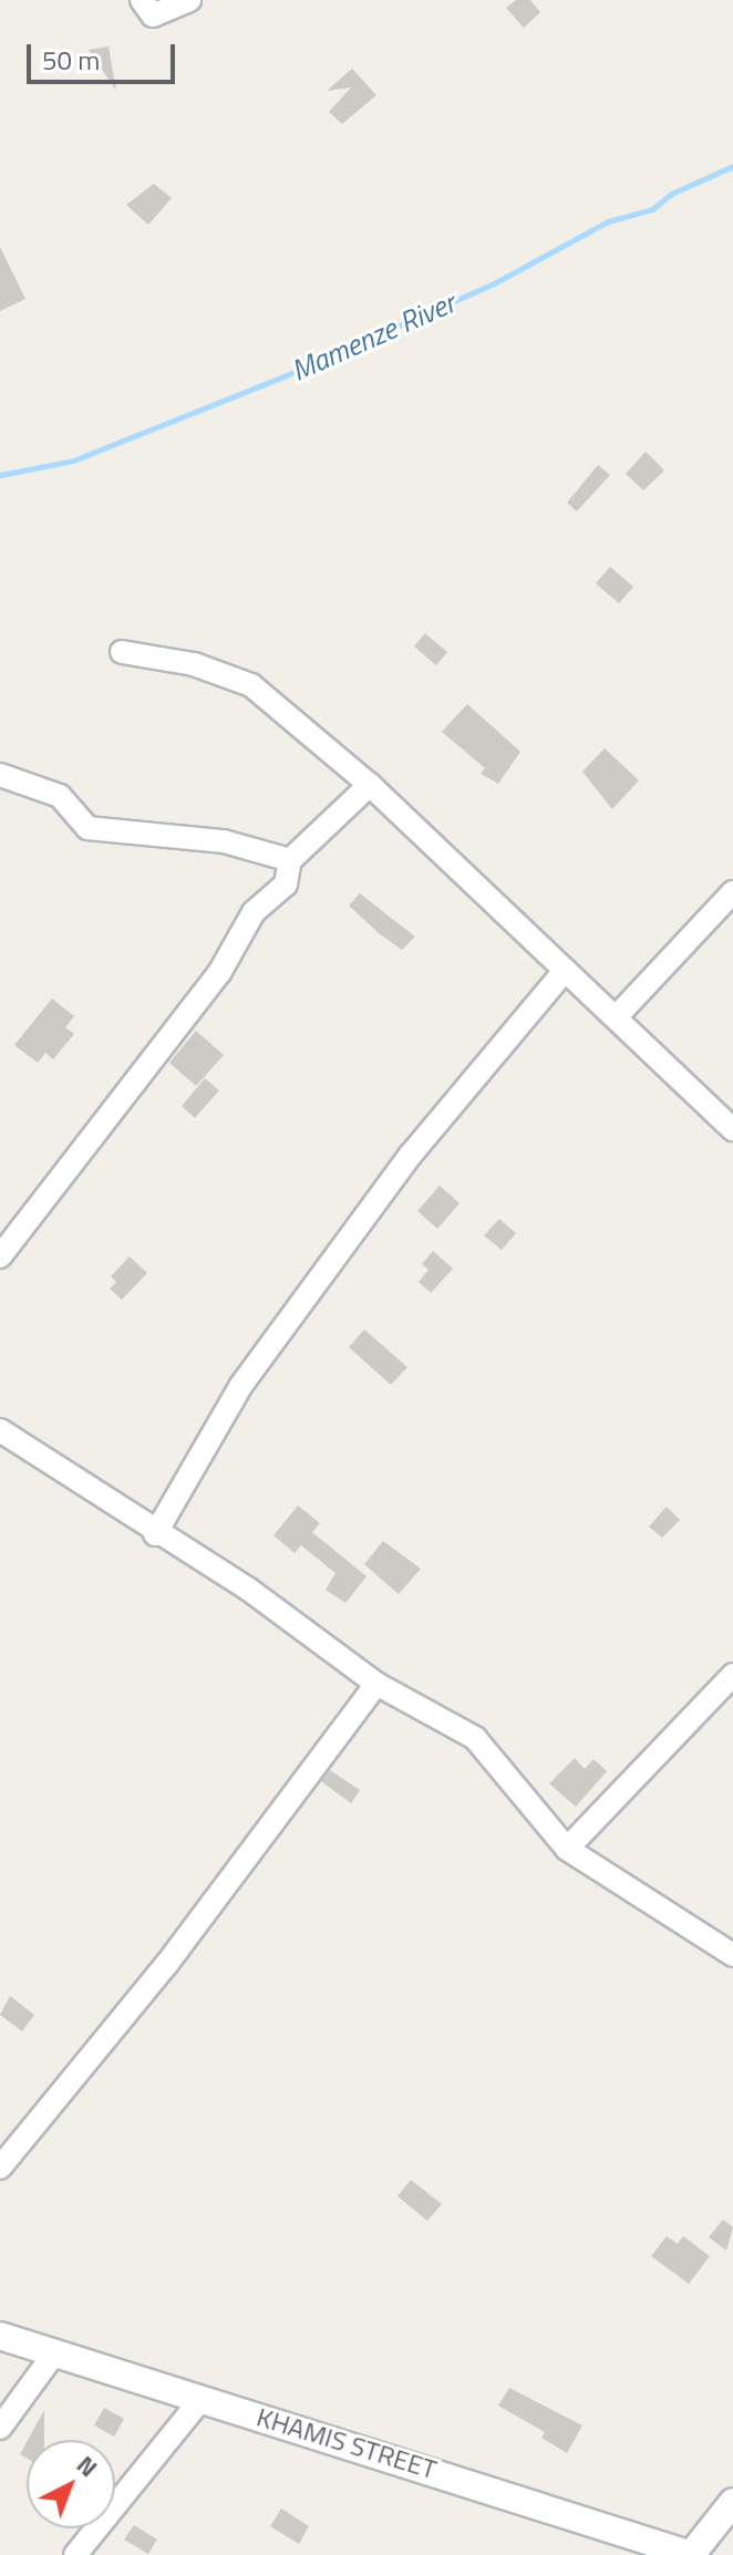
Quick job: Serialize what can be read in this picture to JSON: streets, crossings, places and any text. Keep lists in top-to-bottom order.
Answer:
{
  "streets": {
    "street": ["KHAMIS STREET"]
  },
  "water": ["Mamenze River"],
  "scale_bar": "50 m",
  "north": "top right"
}
